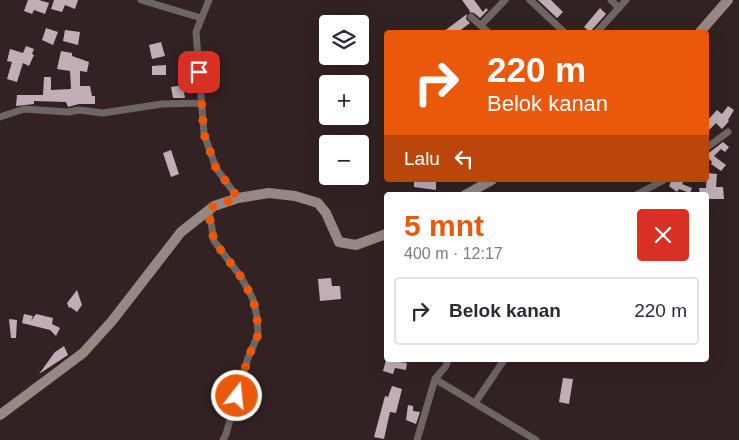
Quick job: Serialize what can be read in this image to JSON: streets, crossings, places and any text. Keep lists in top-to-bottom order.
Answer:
{
  "page": {
    "map_buttons": ["+", "−"],
    "turn": ["220 m", "Belok kanan"],
    "then": "Lalu",
    "heading": ["5 mnt", "400 m · 12:17"],
    "list": [
      {
        "name": "Belok kanan",
        "value": "220 m"
      }
    ]
  }
}
